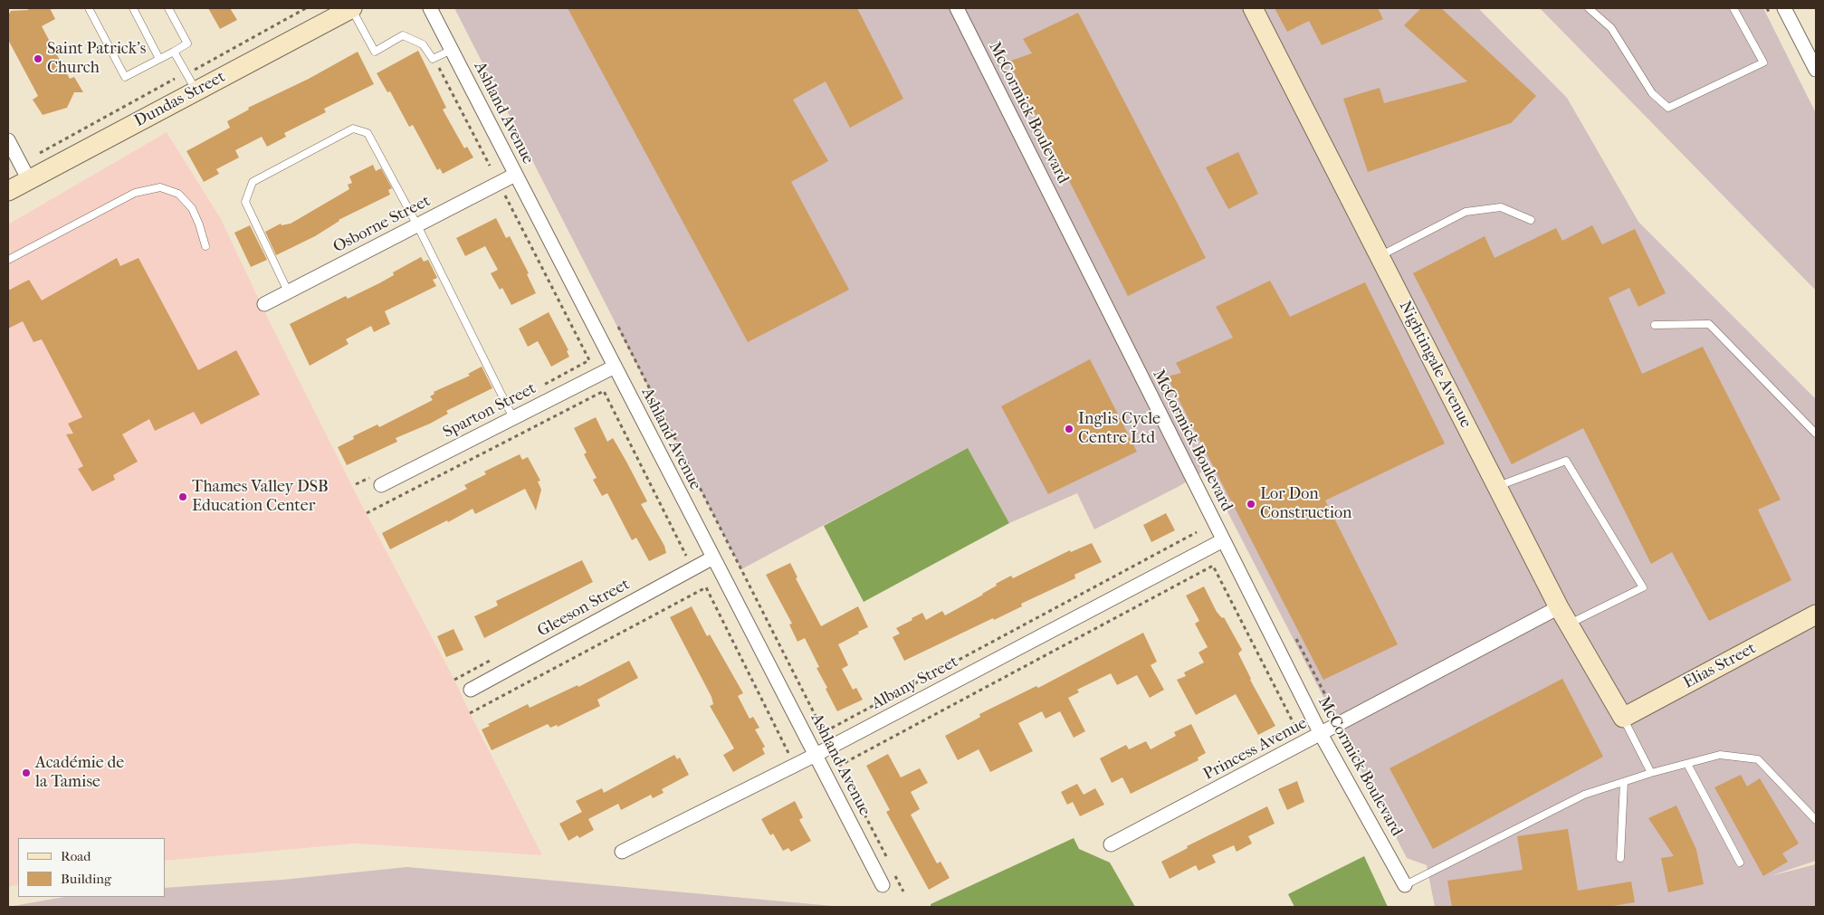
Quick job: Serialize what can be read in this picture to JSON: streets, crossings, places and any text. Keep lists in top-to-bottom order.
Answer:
{
  "streets": {
    "street": [
      "Dundas Street",
      "Ashland Avenue",
      "McCormick Boulevard",
      "Osborne Street",
      "Nightingale Avenue",
      "Sparton Street",
      "Gleeson Street",
      "Elias Street",
      "Albany Street",
      "Princess Avenue"
    ]
  },
  "crossings": [
    ["Ashland Avenue", "Osborne Street"],
    ["Ashland Avenue", "Sparton Street"],
    ["Ashland Avenue", "Gleeson Street"],
    ["Ashland Avenue", "Albany Street"],
    ["McCormick Boulevard", "Albany Street"],
    ["McCormick Boulevard", "Princess Avenue"],
    ["Nightingale Avenue", "Elias Street"],
    ["Nightingale Avenue", "Princess Avenue"]
  ],
  "places": [
    "Saint Patrick's Church",
    "Inglis Cycle Centre Ltd",
    "Thames Valley DSB Education Center",
    "Lor Don Construction",
    "Académie de la Tamise"
  ],
  "legend": ["Road", "Building"]
}
